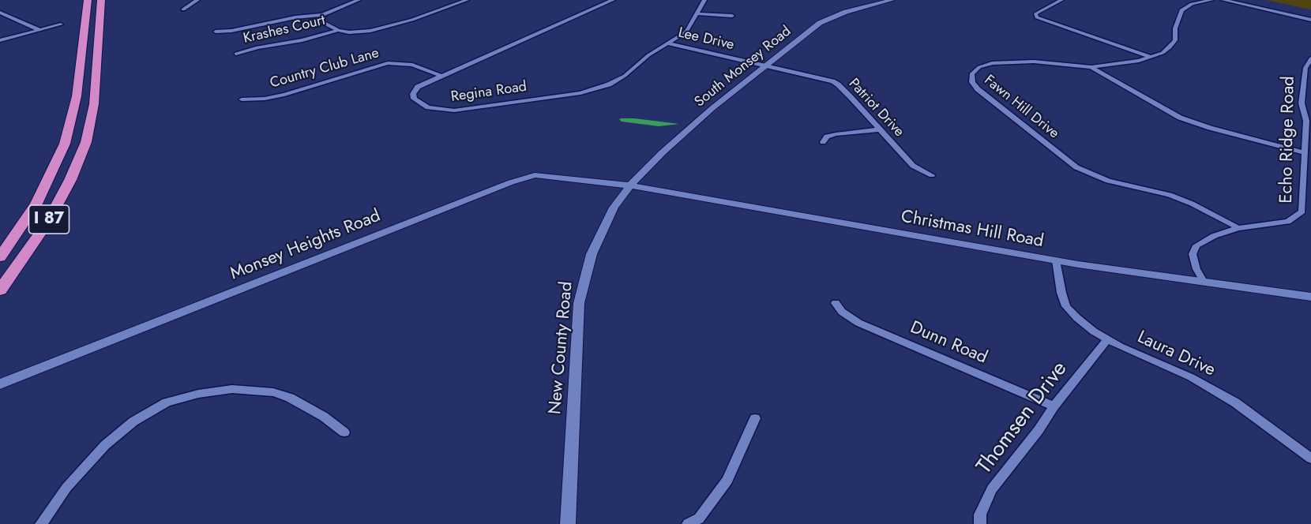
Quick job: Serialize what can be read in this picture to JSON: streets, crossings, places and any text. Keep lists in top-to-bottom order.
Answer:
{
  "streets": {
    "highway": ["I 87"],
    "street": [
      "Krashes Court",
      "Lee Drive",
      "South Monsey Road",
      "Country Club Lane",
      "Regina Road",
      "Fawn Hill Drive",
      "Patriot Drive",
      "Echo Ridge Road",
      "Christmas Hill Road",
      "Monsey Heights Road",
      "Dunn Road",
      "New County Road",
      "Laura Drive",
      "Thomsen Drive"
    ]
  },
  "crossings": [
    ["Lee Drive", "South Monsey Road"],
    ["Lee Drive", "Regina Road"],
    ["Lee Drive", "Patriot Drive"],
    ["South Monsey Road", "Patriot Drive"],
    ["South Monsey Road", "Christmas Hill Road"],
    ["South Monsey Road", "Monsey Heights Road"],
    ["South Monsey Road", "New County Road"],
    ["Country Club Lane", "Regina Road"],
    ["Fawn Hill Drive", "Echo Ridge Road"],
    ["Echo Ridge Road", "Christmas Hill Road"],
    ["Christmas Hill Road", "Monsey Heights Road"],
    ["Christmas Hill Road", "New County Road"],
    ["Christmas Hill Road", "Laura Drive"],
    ["Monsey Heights Road", "New County Road"],
    ["Dunn Road", "Thomsen Drive"],
    ["Laura Drive", "Thomsen Drive"]
  ]
}
